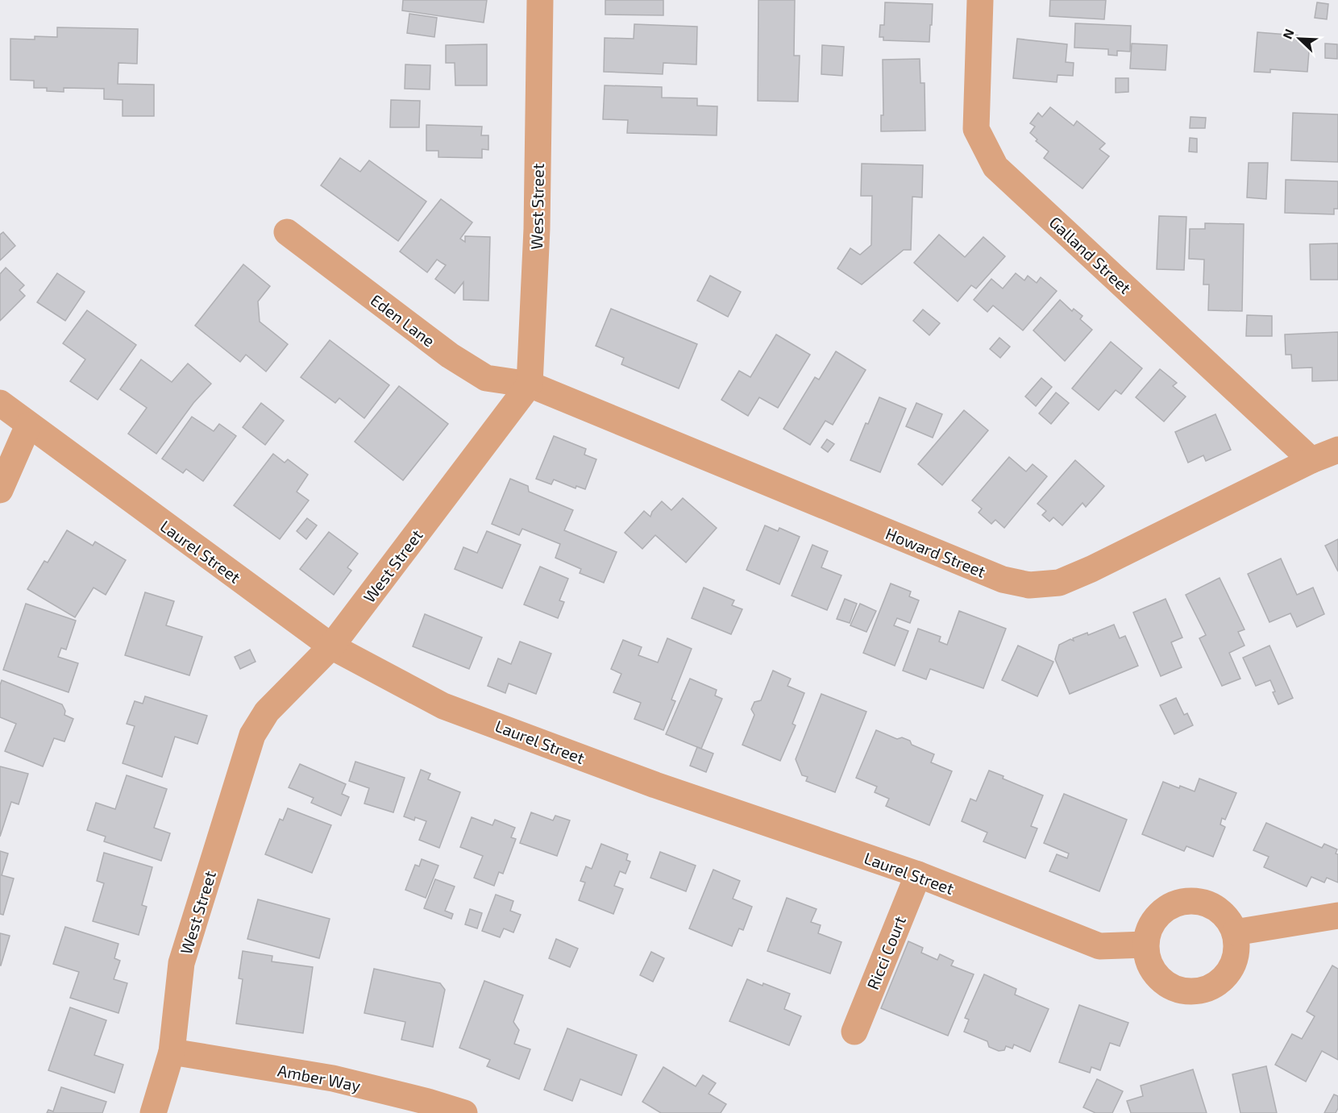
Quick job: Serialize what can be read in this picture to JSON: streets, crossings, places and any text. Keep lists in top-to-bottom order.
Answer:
{
  "streets": {
    "street": [
      "West Street",
      "Galland Street",
      "Eden Lane",
      "Laurel Street",
      "Howard Street",
      "Ricci Court",
      "Amber Way"
    ]
  },
  "crossings": [
    ["West Street", "Eden Lane"],
    ["West Street", "Laurel Street"],
    ["West Street", "Howard Street"],
    ["West Street", "Amber Way"],
    ["Galland Street", "Howard Street"],
    ["Eden Lane", "Howard Street"],
    ["Laurel Street", "Ricci Court"]
  ],
  "north": "top left"
}
